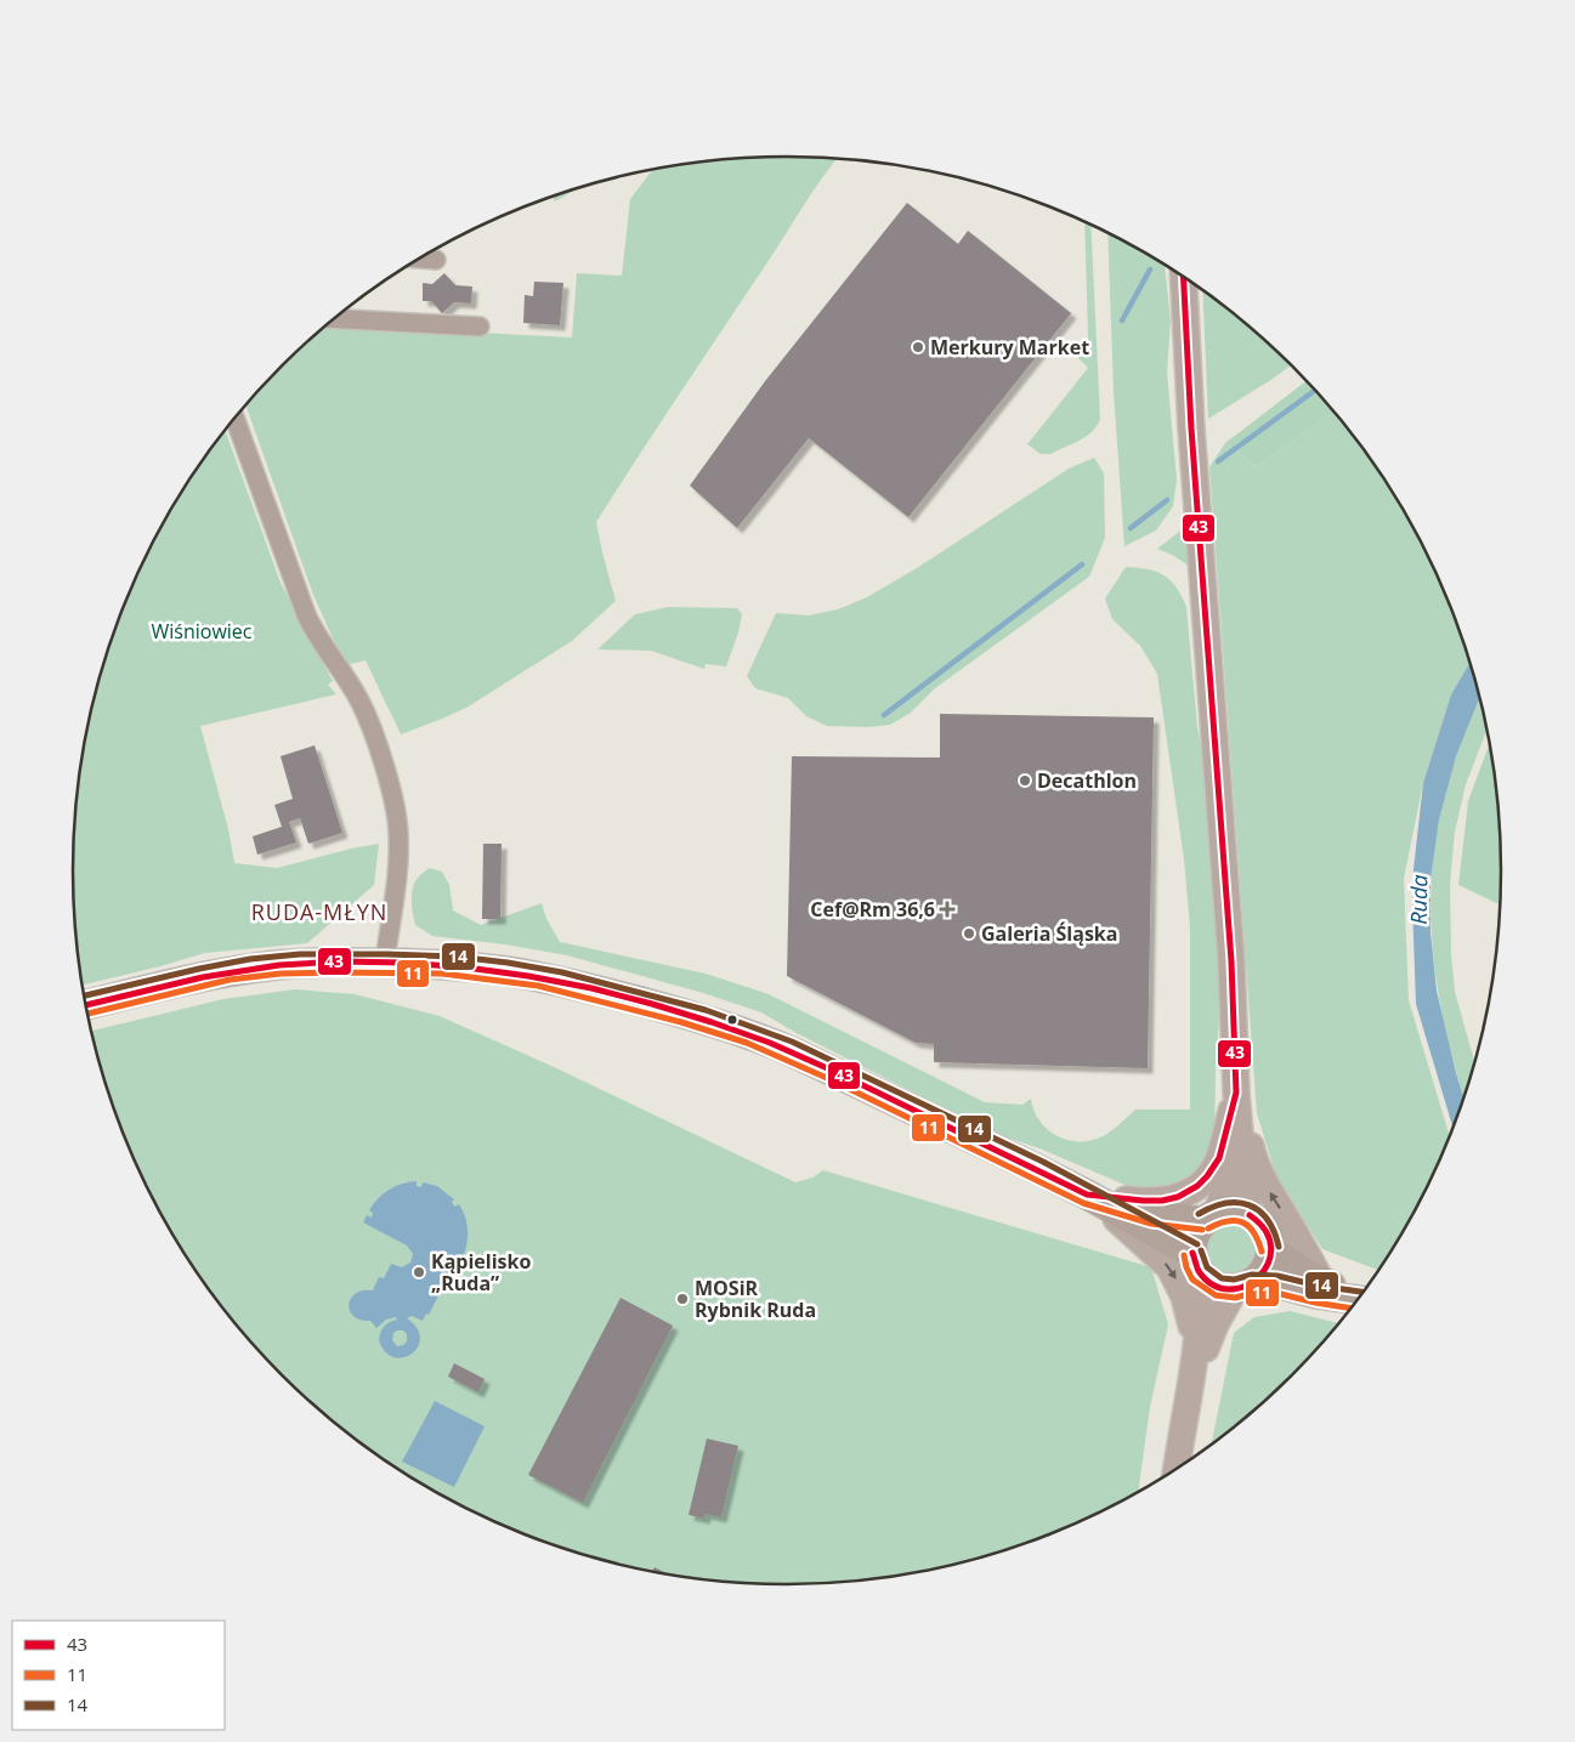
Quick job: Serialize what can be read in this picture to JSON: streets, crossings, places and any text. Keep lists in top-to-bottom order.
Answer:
{
  "districts": ["RUDA-MŁYN"],
  "water": ["Ruda"],
  "parks": ["Wiśniowiec"],
  "places": {
    "other": [
      "Merkury Market",
      "Decathlon",
      "Galeria Śląska",
      "Kąpielisko „Ruda”",
      "MOSiR Rybnik Ruda"
    ],
    "health": ["Cef@Rm 36,6"]
  },
  "lines": ["transit line 43", "transit line 14", "transit line 11"],
  "legend": ["43", "11", "14"]
}
